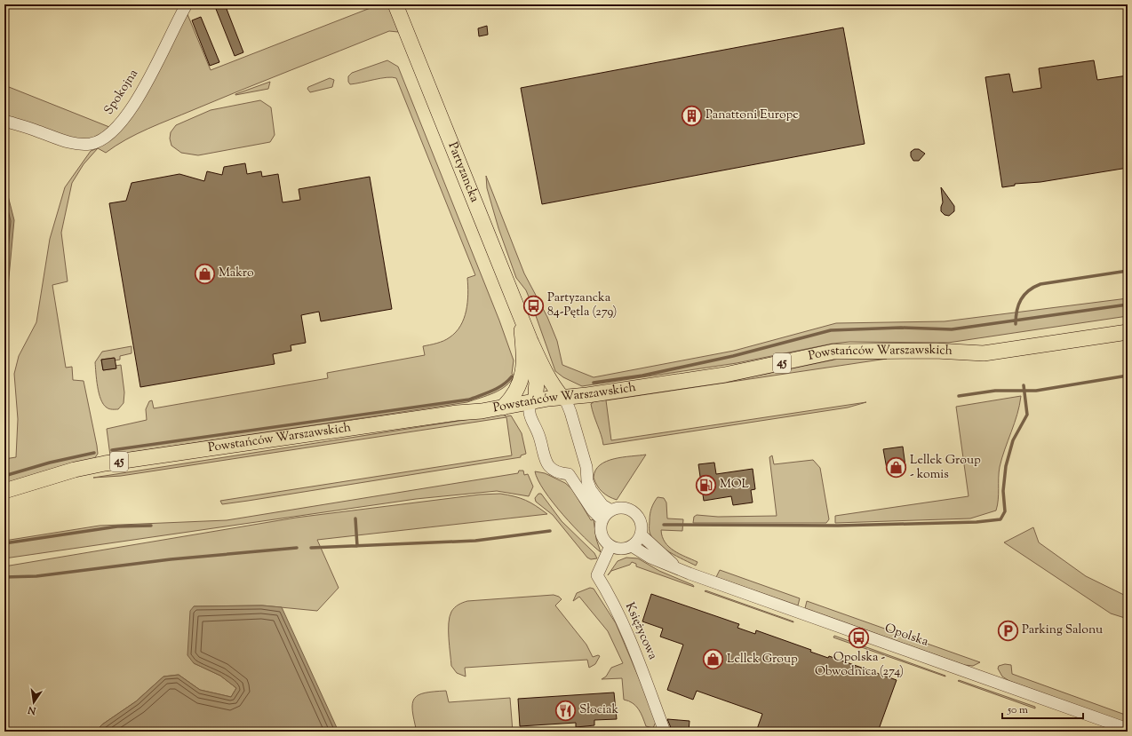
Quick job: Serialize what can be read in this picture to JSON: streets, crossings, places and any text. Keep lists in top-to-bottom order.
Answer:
{
  "streets": {
    "main road": ["Partyzancka", "Powstańców Warszawskich", "45"],
    "street": ["Spokojna", "Księżycowa", "Opolska"]
  },
  "crossings": [
    ["Partyzancka", "Powstańców Warszawskich"],
    ["Księżycowa", "Opolska"]
  ],
  "places": {
    "building": ["Panattoni Europe"],
    "shop": ["Makro", "Lellek Group - komis", "Lellek Group"],
    "bus stop": ["Partyzancka 84-Pętla (279)", "Opolska - Obwodnica (274)"],
    "fuel station": ["MOL"],
    "parking": ["Parking Salonu"],
    "restaurant": ["Słociak"]
  },
  "scale_bar": "50 m",
  "north": "bottom"
}
